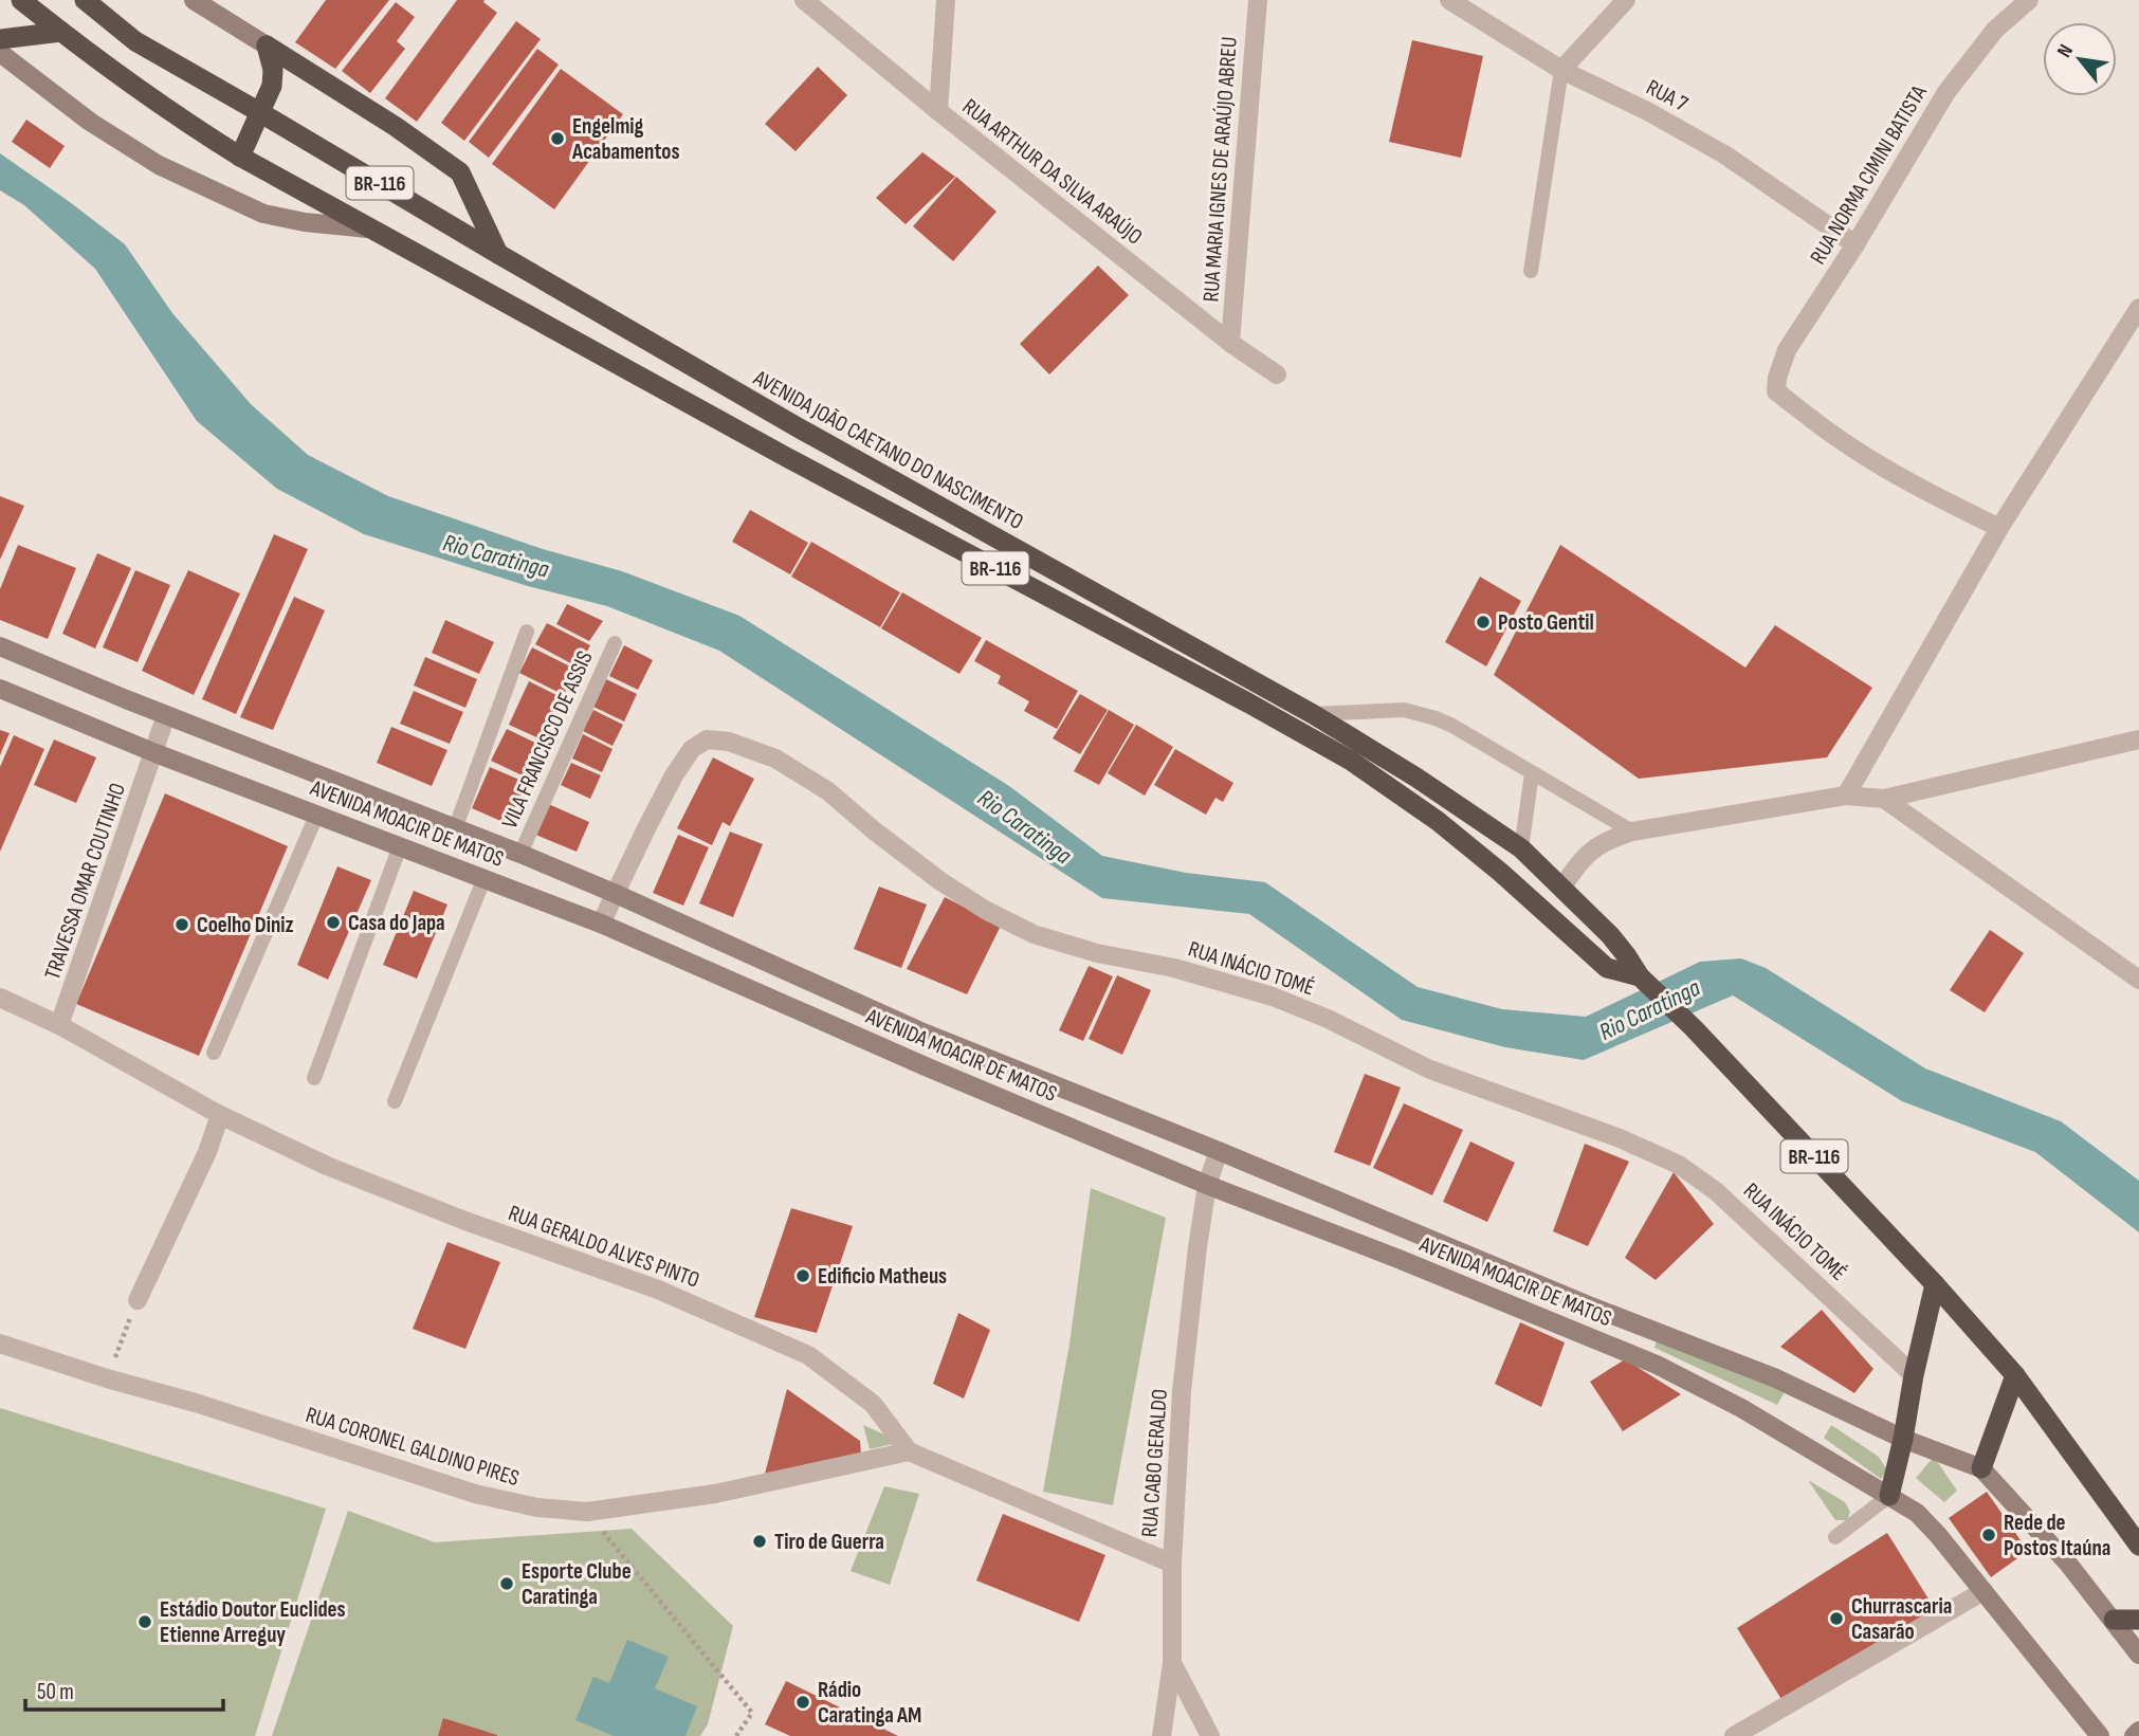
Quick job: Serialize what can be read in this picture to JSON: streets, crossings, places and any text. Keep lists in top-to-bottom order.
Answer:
{
  "streets": {
    "highway": ["BR-116", "AVENIDA JOÃO CAETANO DO NASCIMENTO"],
    "main road": ["AVENIDA MOACIR DE MATOS"],
    "street": [
      "RUA 7",
      "RUA MARIA IGNES DE ARAÚJO ABREU",
      "RUA ARTHUR DA SILVA ARAÚJO",
      "RUA NORMA CIMINI BATISTA",
      "TRAVESSA OMAR COUTINHO",
      "RUA INÁCIO TOMÉ",
      "RUA GERALDO ALVES PINTO",
      "RUA CORONEL GALDINO PIRES",
      "RUA CABO GERALDO"
    ],
    "lane": ["VILA FRANCISCO DE ASSIS"]
  },
  "crossings": [
    ["RUA 7", "RUA NORMA CIMINI BATISTA"],
    ["RUA MARIA IGNES DE ARAÚJO ABREU", "RUA ARTHUR DA SILVA ARAÚJO"],
    ["VILA FRANCISCO DE ASSIS", "AVENIDA MOACIR DE MATOS"],
    ["AVENIDA MOACIR DE MATOS", "TRAVESSA OMAR COUTINHO"],
    ["AVENIDA MOACIR DE MATOS", "RUA INÁCIO TOMÉ"],
    ["AVENIDA MOACIR DE MATOS", "RUA CABO GERALDO"],
    ["TRAVESSA OMAR COUTINHO", "RUA GERALDO ALVES PINTO"],
    ["RUA GERALDO ALVES PINTO", "RUA CORONEL GALDINO PIRES"],
    ["RUA GERALDO ALVES PINTO", "RUA CABO GERALDO"]
  ],
  "water": ["Rio Caratinga"],
  "places": [
    "Engelmig Acabamentos",
    "Posto Gentil",
    "Casa do Japa",
    "Coelho Diniz",
    "Edificio Matheus",
    "Rede de Postos Itaúna",
    "Tiro de Guerra",
    "Esporte Clube Caratinga",
    "Churrascaria Casarão",
    "Estádio Doutor Euclides Etienne Arreguy",
    "Rádio Caratinga AM"
  ],
  "scale_bar": "50 m",
  "north": "top left"
}
